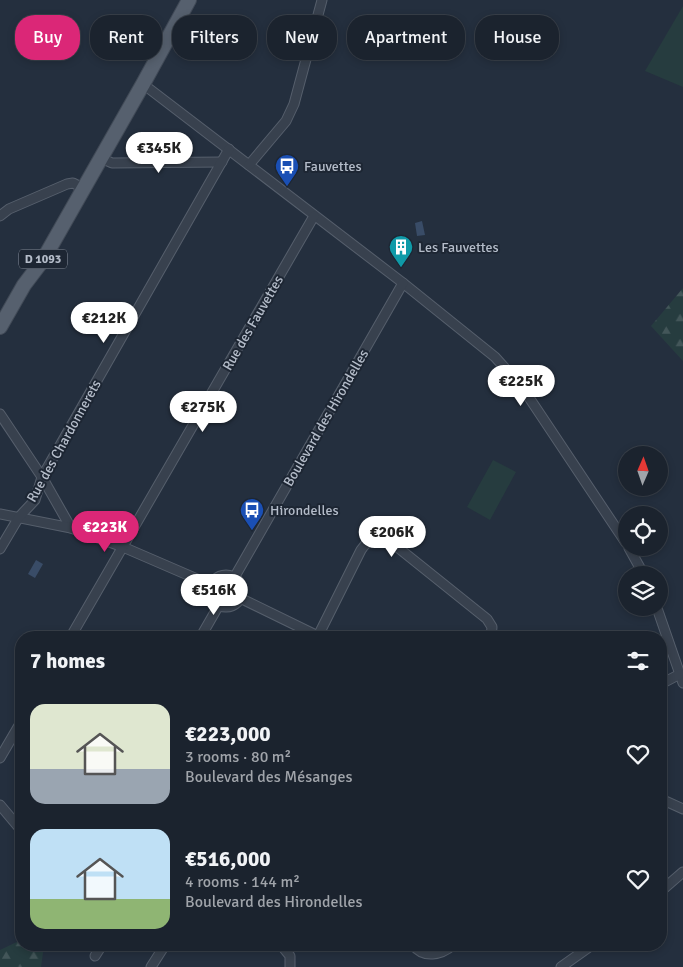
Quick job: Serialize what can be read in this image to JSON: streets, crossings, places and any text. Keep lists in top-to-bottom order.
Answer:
{
  "streets": {
    "main road": ["D 1093"],
    "street": ["Rue des Fauvettes", "Boulevard des Hirondelles", "Rue des Chardonnerets"]
  },
  "places": {
    "bus stop": ["Fauvettes", "Hirondelles"],
    "building": ["Les Fauvettes"]
  },
  "north": "top",
  "page": {
    "chip": [
      "Buy",
      "Rent",
      "Filters",
      "New",
      "Apartment",
      "House"
    ],
    "price": [
      "€345K",
      "€212K",
      "€225K",
      "€275K",
      "€223K",
      "€206K",
      "€516K"
    ],
    "heading": "7 homes",
    "list": [
      {
        "name": "€223,000",
        "note": "3 rooms · 80 m² · Boulevard des Mésanges"
      },
      {
        "name": "€516,000",
        "note": "4 rooms · 144 m² · Boulevard des Hirondelles"
      }
    ]
  }
}
